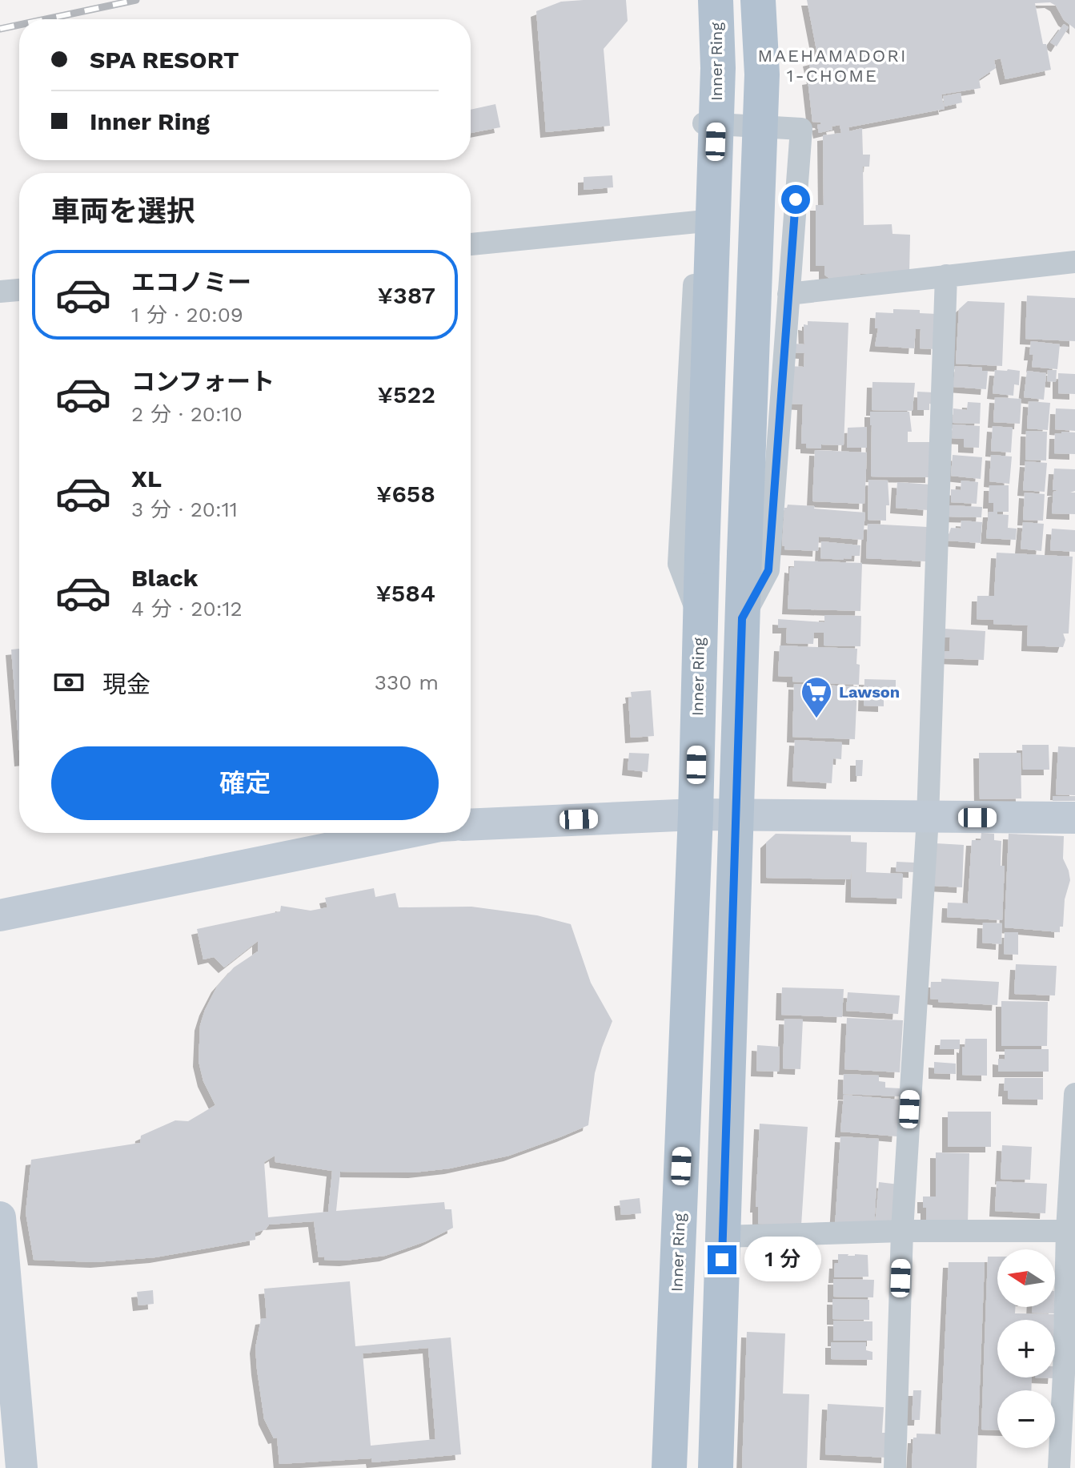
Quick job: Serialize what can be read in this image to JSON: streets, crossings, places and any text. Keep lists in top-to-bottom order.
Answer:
{
  "streets": {
    "main road": ["Inner Ring"]
  },
  "districts": ["MAEHAMADORI 1-CHOME"],
  "places": {
    "supermarket": ["Lawson"]
  },
  "north": "left",
  "page": {
    "banner": ["SPA RESORT", "Inner Ring"],
    "heading": "車両を選択",
    "list": [
      {
        "name": "エコノミー",
        "note": "1 分 · 20:09",
        "value": "¥387"
      },
      {
        "name": "コンフォート",
        "note": "2 分 · 20:10",
        "value": "¥522"
      },
      {
        "name": "XL",
        "note": "3 分 · 20:11",
        "value": "¥658"
      },
      {
        "name": "Black",
        "note": "4 分 · 20:12",
        "value": "¥584"
      }
    ],
    "pay": ["現金", "330 m"],
    "buttons": "確定",
    "bubble": "1 分",
    "map_buttons": ["+", "−"]
  }
}
